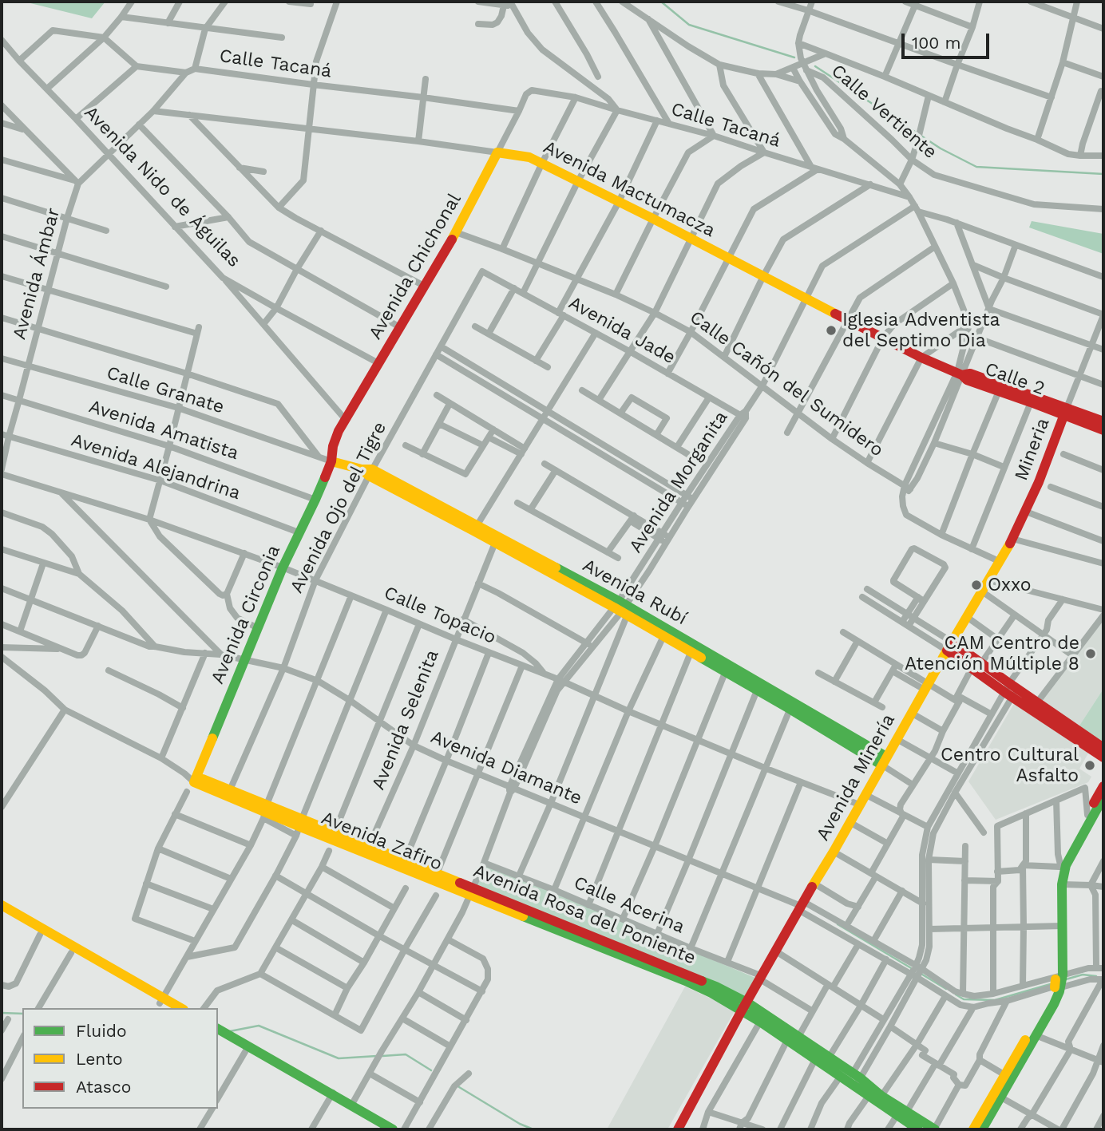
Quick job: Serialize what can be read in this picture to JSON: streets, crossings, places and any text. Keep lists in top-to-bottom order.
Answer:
{
  "streets": {
    "street": [
      "Calle Tacaná",
      "Calle Vertiente",
      "Avenida Nido de Águilas",
      "Avenida Mactumacza",
      "Avenida Chichonal",
      "Avenida Ámbar",
      "Avenida Jade",
      "Calle 2",
      "Calle Cañón del Sumidero",
      "Calle Granate",
      "Avenida Amatista",
      "Mineria",
      "Avenida Alejandrina",
      "Avenida Morganita",
      "Avenida Ojo del Tigre",
      "Avenida Rubí",
      "Avenida Circonia",
      "Calle Topacio",
      "Avenida Selenita",
      "Avenida Diamante",
      "Avenida Minería",
      "Avenida Zafiro",
      "Calle Acerina",
      "Avenida Rosa del Poniente"
    ]
  },
  "crossings": [
    ["Calle Tacaná", "Avenida Chichonal"],
    ["Avenida Nido de Águilas", "Avenida Chichonal"],
    ["Avenida Mactumacza", "Avenida Chichonal"],
    ["Avenida Mactumacza", "Calle 2"],
    ["Avenida Mactumacza", "Avenida Morganita"],
    ["Avenida Chichonal", "Calle Cañón del Sumidero"],
    ["Avenida Chichonal", "Avenida Rubí"],
    ["Avenida Chichonal", "Avenida Circonia"],
    ["Avenida Ámbar", "Calle Granate"],
    ["Avenida Ámbar", "Avenida Amatista"],
    ["Avenida Ámbar", "Avenida Alejandrina"],
    ["Avenida Jade", "Avenida Morganita"],
    ["Avenida Jade", "Avenida Ojo del Tigre"],
    ["Calle 2", "Mineria"],
    ["Calle Cañón del Sumidero", "Avenida Morganita"],
    ["Calle Granate", "Avenida Rubí"],
    ["Avenida Amatista", "Avenida Circonia"],
    ["Mineria", "Avenida Minería"],
    ["Avenida Alejandrina", "Avenida Circonia"],
    ["Avenida Morganita", "Avenida Rubí"],
    ["Avenida Morganita", "Calle Topacio"],
    ["Avenida Ojo del Tigre", "Avenida Rubí"],
    ["Avenida Ojo del Tigre", "Calle Topacio"],
    ["Avenida Ojo del Tigre", "Avenida Diamante"],
    ["Avenida Ojo del Tigre", "Avenida Zafiro"],
    ["Avenida Rubí", "Avenida Circonia"],
    ["Avenida Rubí", "Avenida Selenita"],
    ["Avenida Rubí", "Avenida Minería"],
    ["Avenida Circonia", "Calle Topacio"],
    ["Avenida Circonia", "Avenida Diamante"],
    ["Avenida Circonia", "Avenida Zafiro"],
    ["Calle Topacio", "Avenida Selenita"],
    ["Calle Topacio", "Avenida Minería"],
    ["Avenida Selenita", "Avenida Diamante"],
    ["Avenida Selenita", "Avenida Rosa del Poniente"],
    ["Avenida Diamante", "Avenida Minería"],
    ["Avenida Minería", "Avenida Zafiro"],
    ["Avenida Minería", "Calle Acerina"],
    ["Avenida Zafiro", "Avenida Rosa del Poniente"]
  ],
  "places": [
    "Iglesia Adventista del Septimo Dia",
    "Oxxo",
    "CAM Centro de Atención Múltiple 8",
    "Centro Cultural Asfalto"
  ],
  "legend": ["Fluido", "Lento", "Atasco"],
  "scale_bar": "100 m"
}
